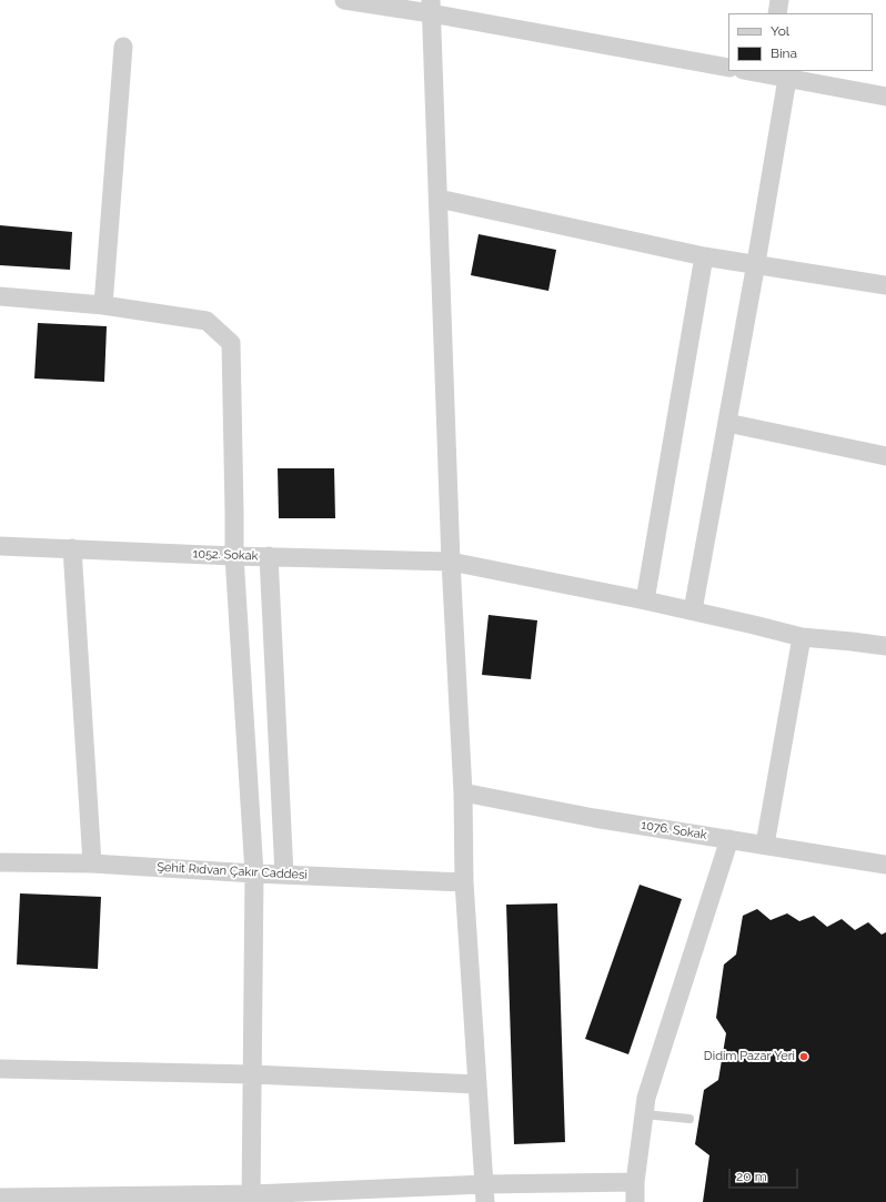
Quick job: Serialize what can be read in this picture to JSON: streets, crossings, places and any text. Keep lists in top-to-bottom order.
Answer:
{
  "streets": {
    "street": ["1052. Sokak", "1076. Sokak", "Şehit Rıdvan Çakır Caddesi"]
  },
  "places": ["Didim Pazar Yeri"],
  "legend": ["Yol", "Bina"],
  "scale_bar": "20 m"
}
